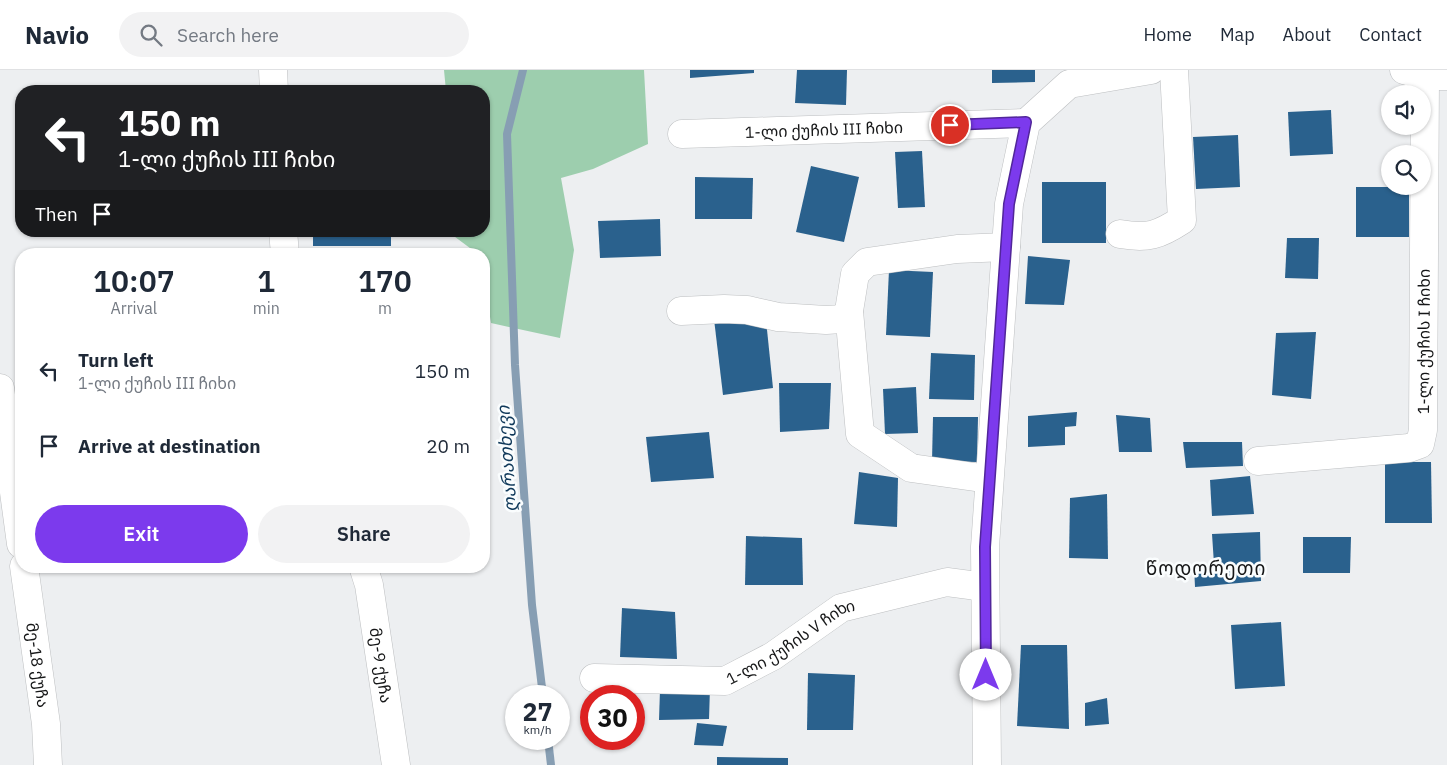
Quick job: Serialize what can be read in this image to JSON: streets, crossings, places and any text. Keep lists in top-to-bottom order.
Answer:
{
  "streets": {
    "street": [
      "1-ლი ქუჩის III ჩიხი",
      "1-ლი ქუჩის I ჩიხი",
      "1-ლი ქუჩის V ჩიხი",
      "მე-18 ქუჩა",
      "მე-9 ქუჩა"
    ]
  },
  "districts": ["წოდორეთი"],
  "water": ["ღარათხევი"],
  "page": {
    "header": "Navio",
    "search": "Search here",
    "nav": [
      "Home",
      "Map",
      "About",
      "Contact"
    ],
    "turn": ["150 m", "1-ლი ქუჩის III ჩიხი"],
    "then": "Then",
    "eta": [
      "10:07",
      "Arrival",
      "1",
      "min",
      "170",
      "m"
    ],
    "list": [
      {
        "name": "Turn left",
        "note": "1-ლი ქუჩის III ჩიხი",
        "value": "150 m"
      },
      {
        "name": "Arrive at destination",
        "value": "20 m"
      }
    ],
    "buttons": ["Exit", "Share"],
    "speed": "27 km/h",
    "limit": "30"
  }
}
